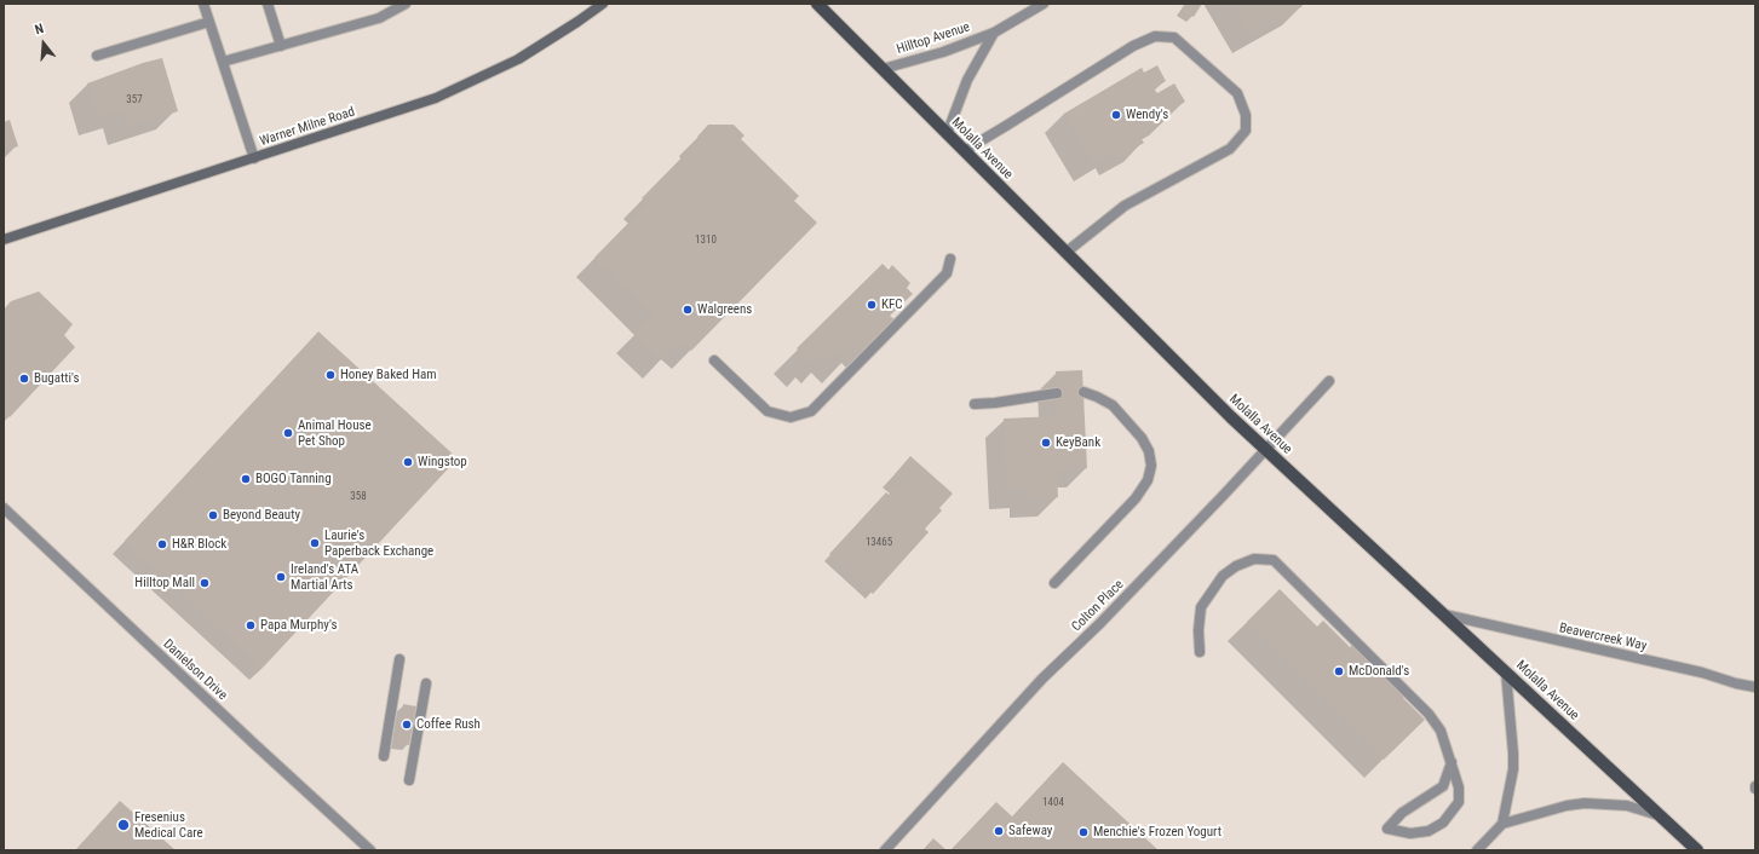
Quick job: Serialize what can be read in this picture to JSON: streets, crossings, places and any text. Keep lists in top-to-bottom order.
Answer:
{
  "streets": {
    "main road": ["Molalla Avenue"],
    "street": [
      "Hilltop Avenue",
      "Warner Milne Road",
      "Colton Place",
      "Beavercreek Way",
      "Danielson Drive"
    ]
  },
  "crossings": [
    ["Hilltop Avenue", "Molalla Avenue"],
    ["Molalla Avenue", "Colton Place"],
    ["Molalla Avenue", "Beavercreek Way"]
  ],
  "places": [
    "Wendy's",
    "KFC",
    "Walgreens",
    "Honey Baked Ham",
    "Bugatti's",
    "Animal House Pet Shop",
    "KeyBank",
    "Wingstop",
    "BOGO Tanning",
    "Beyond Beauty",
    "Laurie's Paperback Exchange",
    "H&R Block",
    "Ireland's ATA Martial Arts",
    "Hilltop Mall",
    "Papa Murphy's",
    "McDonald's",
    "Coffee Rush",
    "Fresenius Medical Care",
    "Safeway",
    "Menchie's Frozen Yogurt"
  ],
  "house_numbers": [
    "357",
    "1310",
    "358",
    "13465",
    "1404"
  ],
  "north": "top"
}
